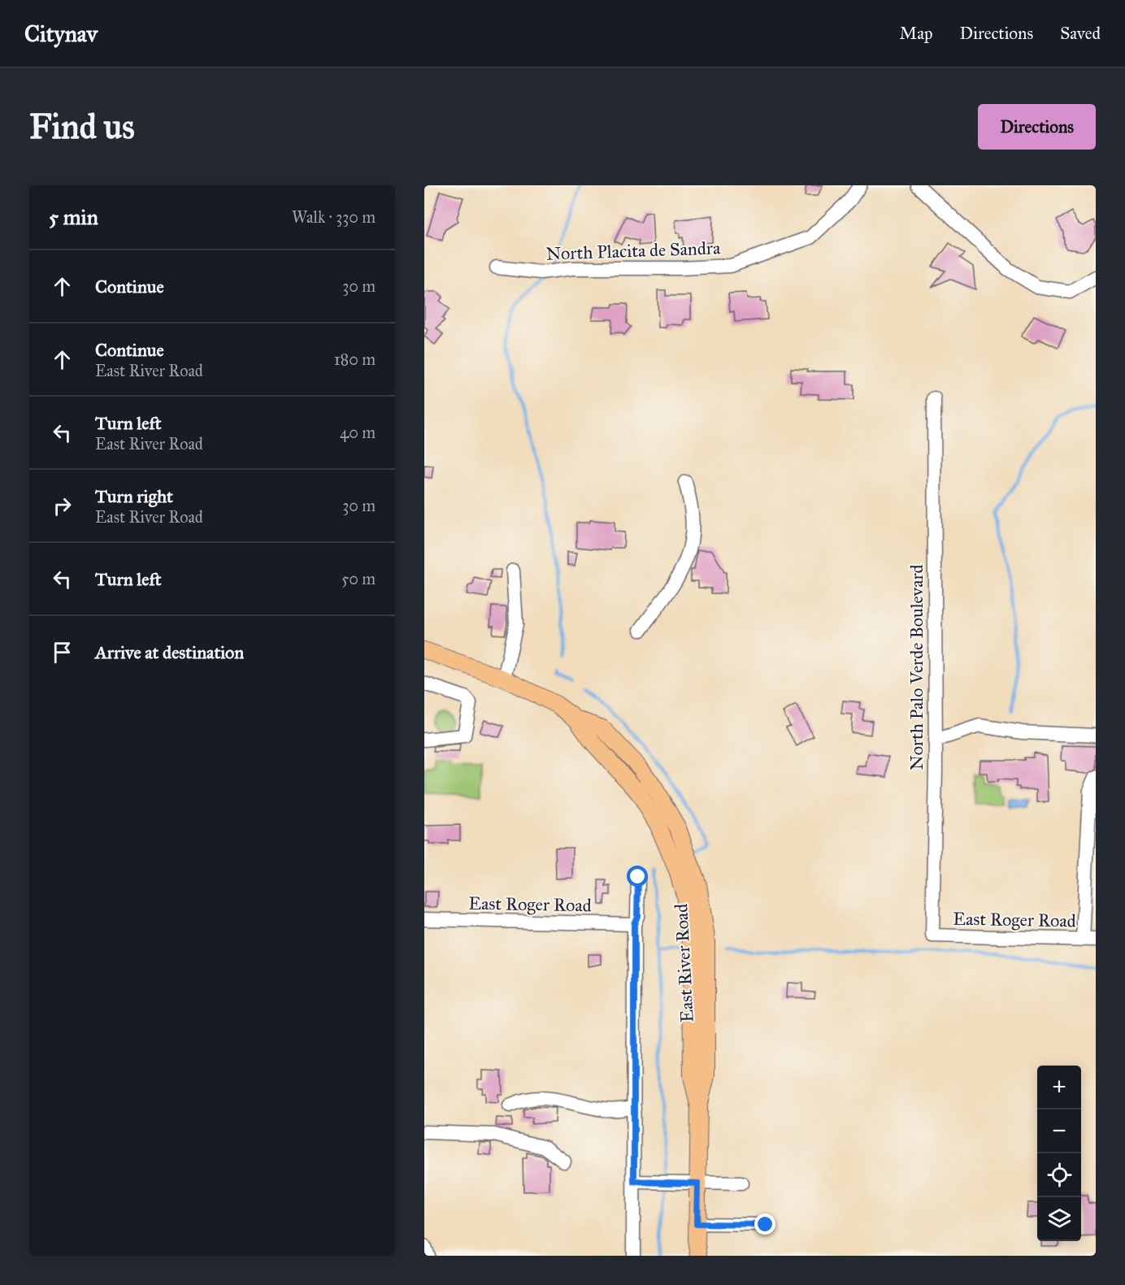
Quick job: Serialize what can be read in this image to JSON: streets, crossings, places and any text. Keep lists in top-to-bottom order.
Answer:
{
  "streets": {
    "main road": ["East River Road"],
    "street": ["North Placita de Sandra", "North Palo Verde Boulevard", "East Roger Road"]
  },
  "crossings": [
    ["North Palo Verde Boulevard", "East Roger Road"]
  ],
  "page": {
    "header": "Citynav",
    "nav": ["Map", "Directions", "Saved"],
    "buttons": "Directions",
    "title": "Find us",
    "heading": ["5 min", "Walk · 330 m"],
    "list": [
      ["Continue", "30 m"],
      ["Continue", "East River Road", "180 m"],
      ["Turn left", "East River Road", "40 m"],
      ["Turn right", "East River Road", "30 m"],
      ["Turn left", "50 m"],
      "Arrive at destination"
    ],
    "map_buttons": ["+", "−"]
  }
}
